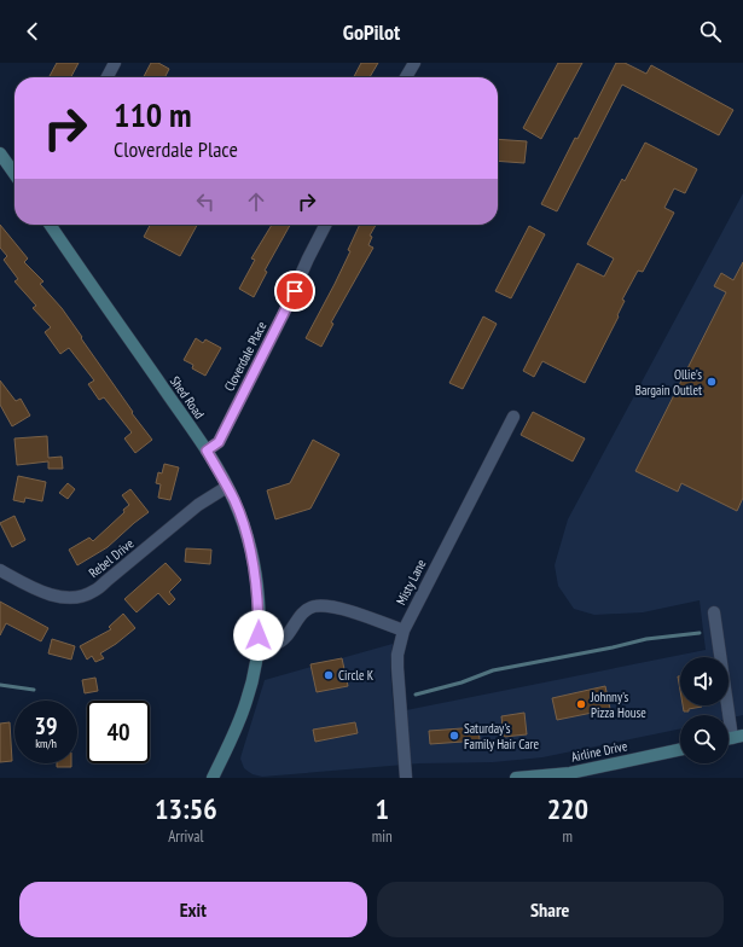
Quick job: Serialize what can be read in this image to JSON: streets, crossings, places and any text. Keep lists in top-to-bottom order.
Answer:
{
  "streets": {
    "street": [
      "Cloverdale Place",
      "Shed Road",
      "Rebel Drive",
      "Misty Lane",
      "Airline Drive"
    ]
  },
  "crossings": [
    ["Cloverdale Place", "Shed Road"],
    ["Shed Road", "Rebel Drive"]
  ],
  "places": [
    "Ollie's Bargain Outlet",
    "Circle K",
    "Johnny's Pizza House",
    "Saturday's Family Hair Care"
  ],
  "page": {
    "header": "GoPilot",
    "turn": ["110 m", "Cloverdale Place"],
    "speed": "39 km/h",
    "limit": "40",
    "eta": [
      "13:56",
      "Arrival",
      "1",
      "min",
      "220",
      "m"
    ],
    "buttons": ["Exit", "Share"]
  }
}
